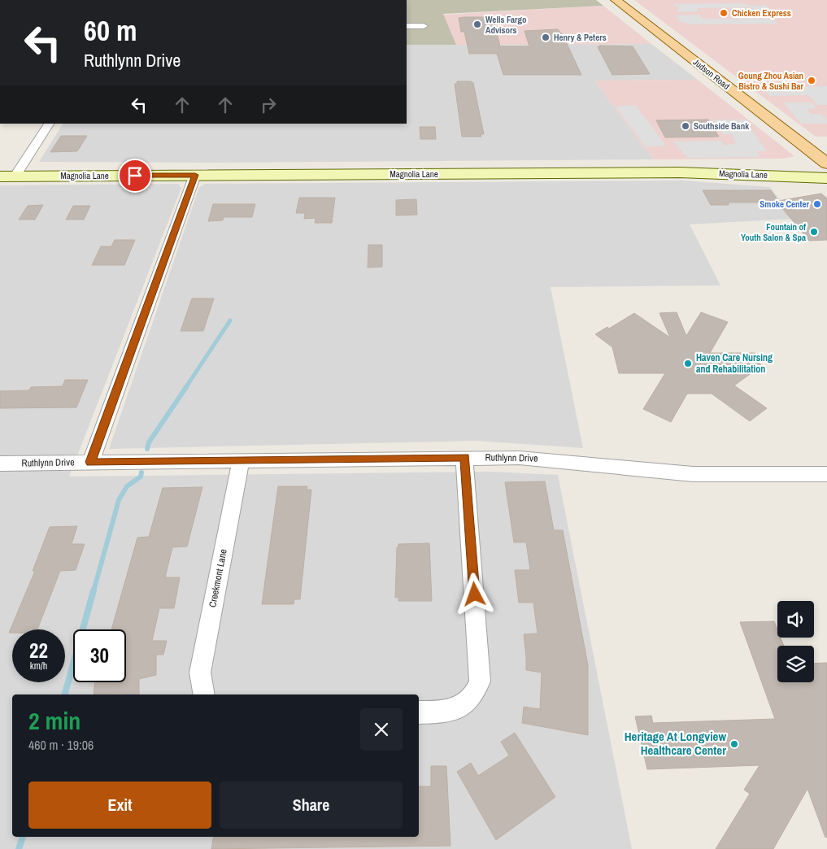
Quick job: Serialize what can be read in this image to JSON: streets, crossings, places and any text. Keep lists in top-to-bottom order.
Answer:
{
  "streets": {
    "main road": ["Judson Road", "Magnolia Lane"],
    "street": ["Ruthlynn Drive", "Creekmont Lane"]
  },
  "crossings": [
    ["Ruthlynn Drive", "Creekmont Lane"]
  ],
  "places": [
    "Chicken Express",
    "Wells Fargo Advisors",
    "Henry & Peters",
    "Goung Zhou Asian Bistro & Sushi Bar",
    "Southside Bank",
    "Smoke Center",
    "Fountain of Youth Salon & Spa",
    "Haven Care Nursing and Rehabilitation",
    "Heritage At Longview Healthcare Center"
  ],
  "page": {
    "turn": ["60 m", "Ruthlynn Drive"],
    "speed": "22 km/h",
    "limit": "30",
    "heading": ["2 min", "460 m · 19:06"],
    "buttons": ["Exit", "Share"]
  }
}
